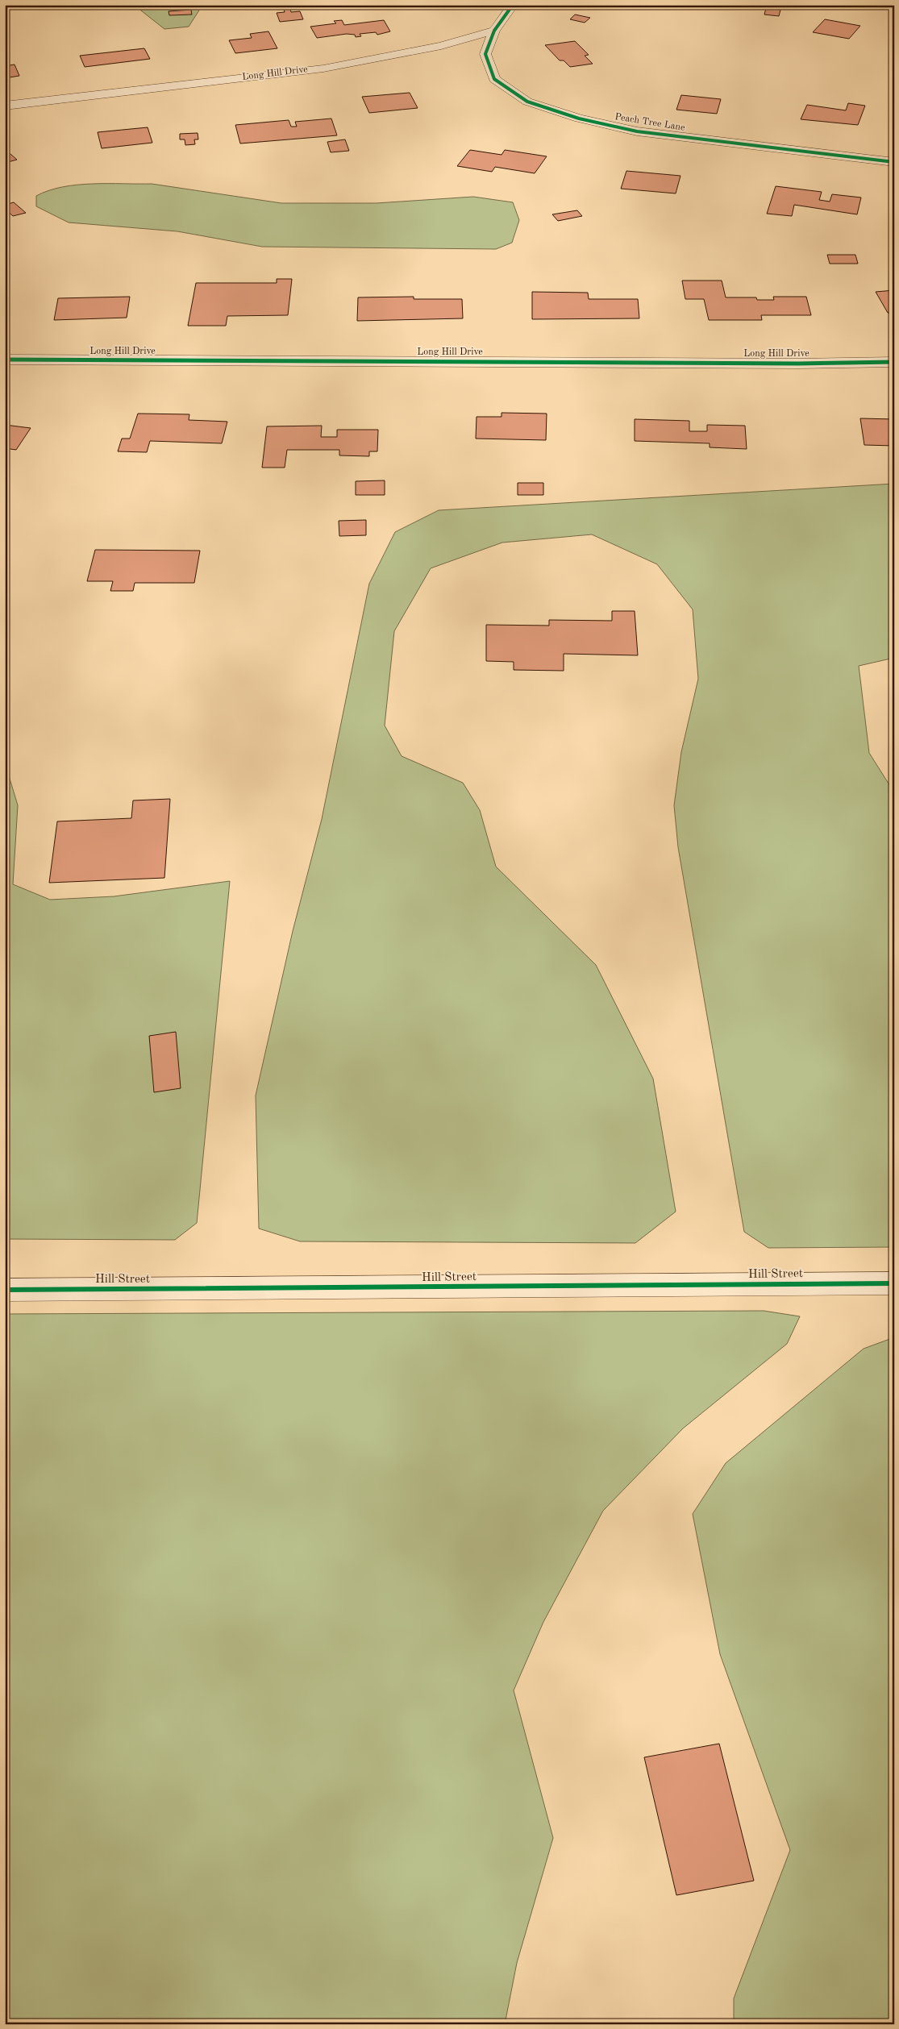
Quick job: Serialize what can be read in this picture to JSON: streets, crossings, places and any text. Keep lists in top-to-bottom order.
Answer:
{
  "streets": {
    "street": ["Long Hill Drive", "Peach Tree Lane", "Hill Street"]
  },
  "crossings": [
    ["Long Hill Drive", "Peach Tree Lane"]
  ]
}
